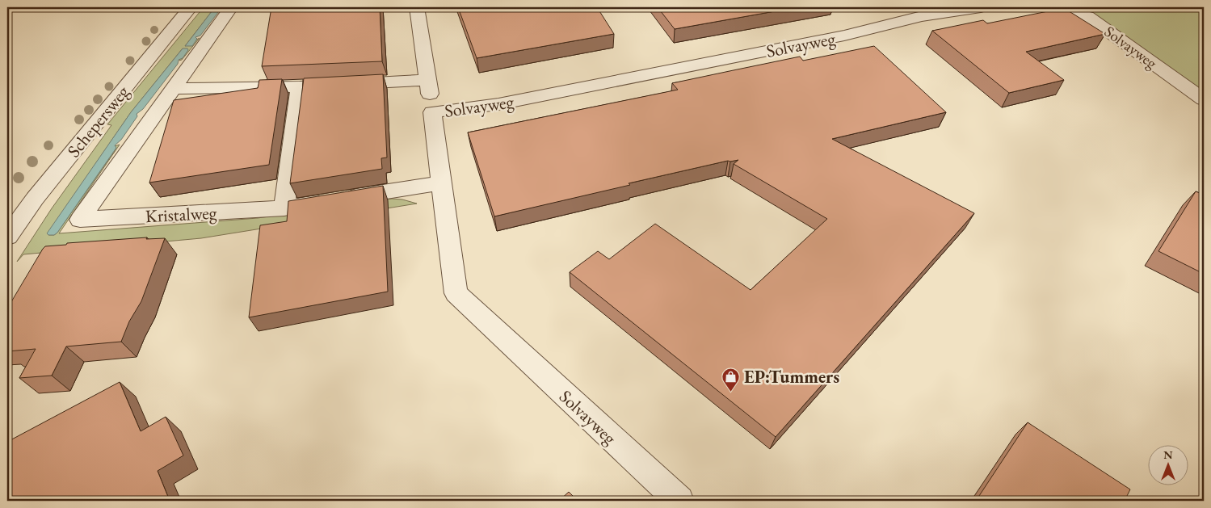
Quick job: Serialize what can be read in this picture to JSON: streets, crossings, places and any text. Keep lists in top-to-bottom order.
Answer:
{
  "streets": {
    "street": ["Solvayweg", "Schepersweg", "Kristalweg"]
  },
  "crossings": [
    ["Solvayweg", "Kristalweg"]
  ],
  "places": {
    "shop": ["EP:Tummers"]
  },
  "north": "top"
}
